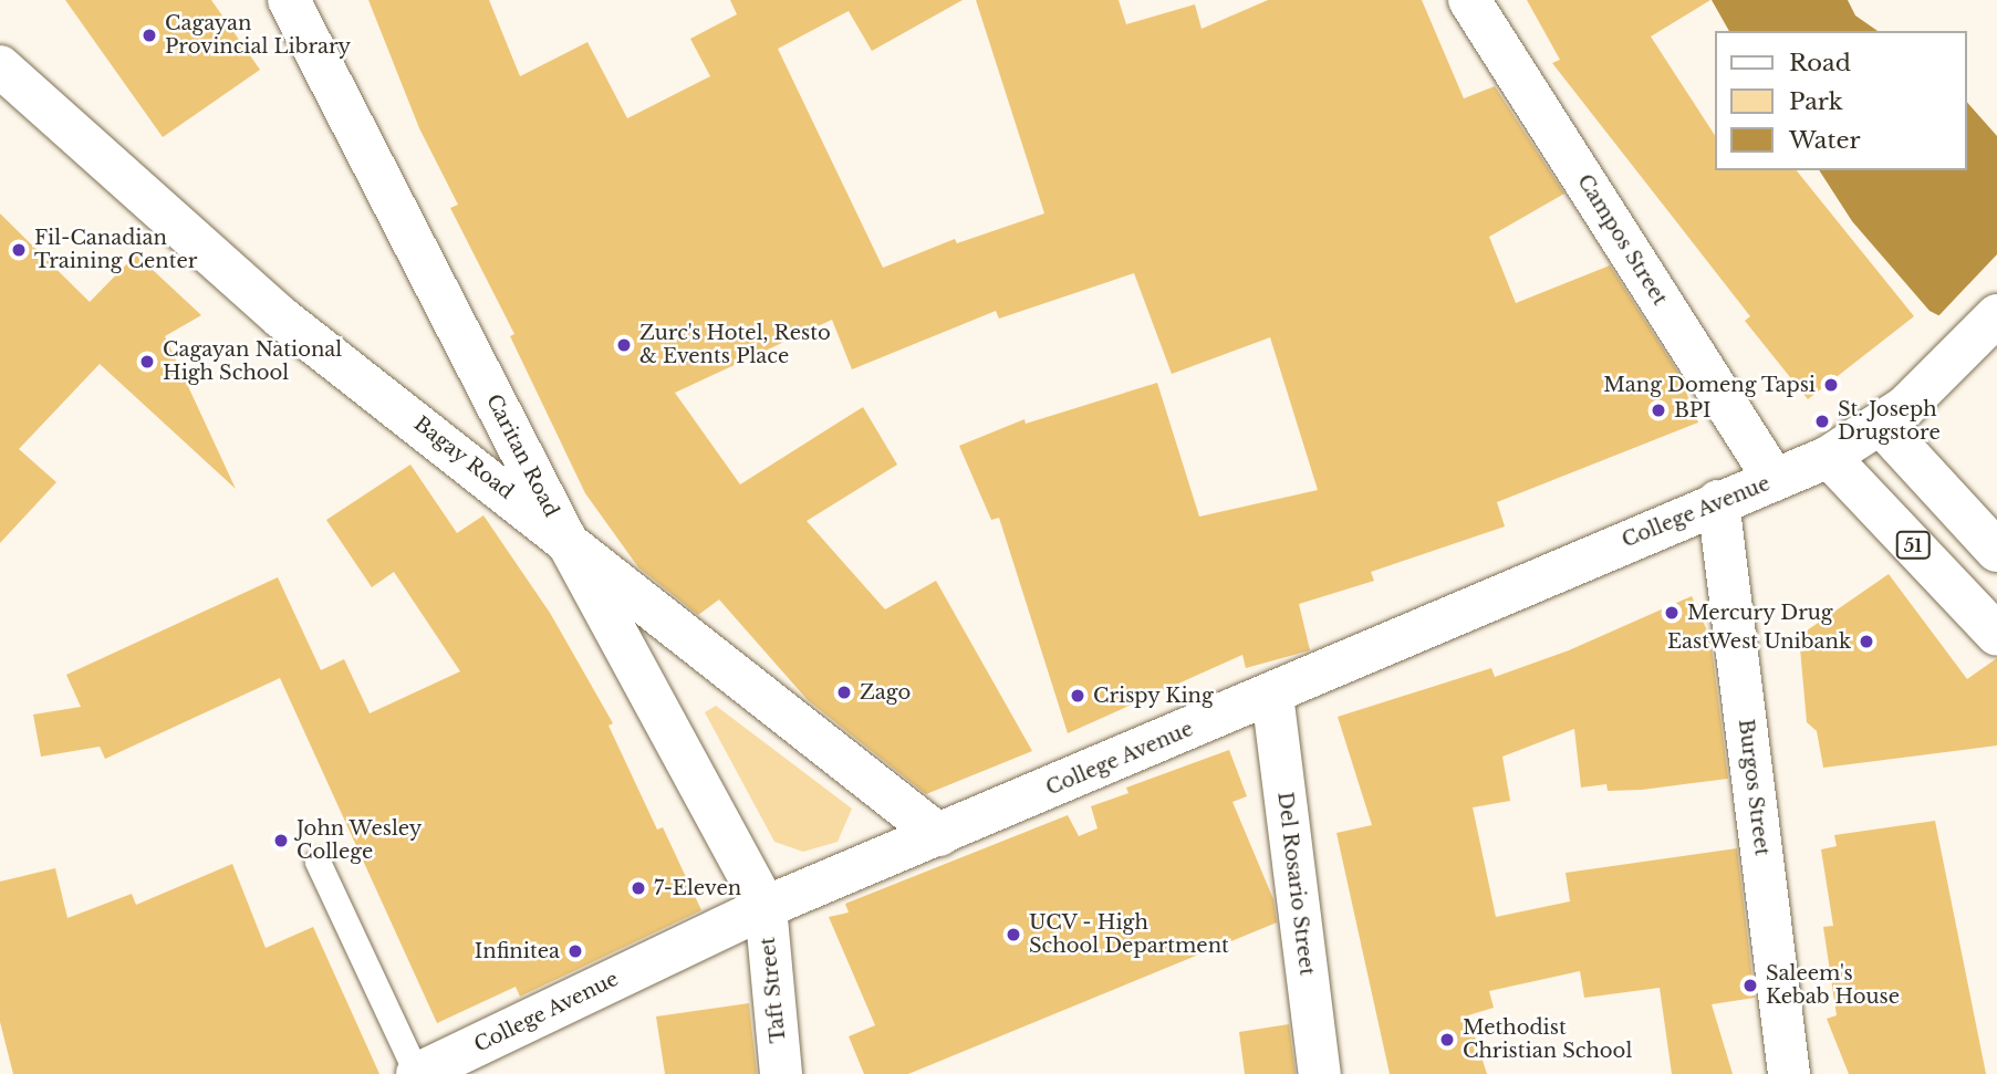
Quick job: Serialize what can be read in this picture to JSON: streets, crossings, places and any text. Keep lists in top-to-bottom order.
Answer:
{
  "streets": {
    "main road": [
      "Campos Street",
      "Caritan Road",
      "Bagay Road",
      "College Avenue",
      "51",
      "Burgos Street",
      "Del Rosario Street",
      "Taft Street"
    ]
  },
  "crossings": [
    ["Campos Street", "College Avenue"],
    ["Caritan Road", "Bagay Road"],
    ["Caritan Road", "College Avenue"],
    ["Caritan Road", "Taft Street"],
    ["Bagay Road", "College Avenue"],
    ["College Avenue", "51"],
    ["College Avenue", "Burgos Street"],
    ["College Avenue", "Del Rosario Street"],
    ["College Avenue", "Taft Street"]
  ],
  "places": [
    "Cagayan Provincial Library",
    "Fil-Canadian Training Center",
    "Zurc's Hotel, Resto & Events Place",
    "Cagayan National High School",
    "Mang Domeng Tapsi",
    "BPI",
    "St. Joseph Drugstore",
    "Mercury Drug",
    "EastWest Unibank",
    "Zago",
    "Crispy King",
    "John Wesley College",
    "7-Eleven",
    "UCV - High School Department",
    "Infinitea",
    "Saleem's Kebab House",
    "Methodist Christian School"
  ],
  "legend": ["Road", "Park", "Water"]
}
